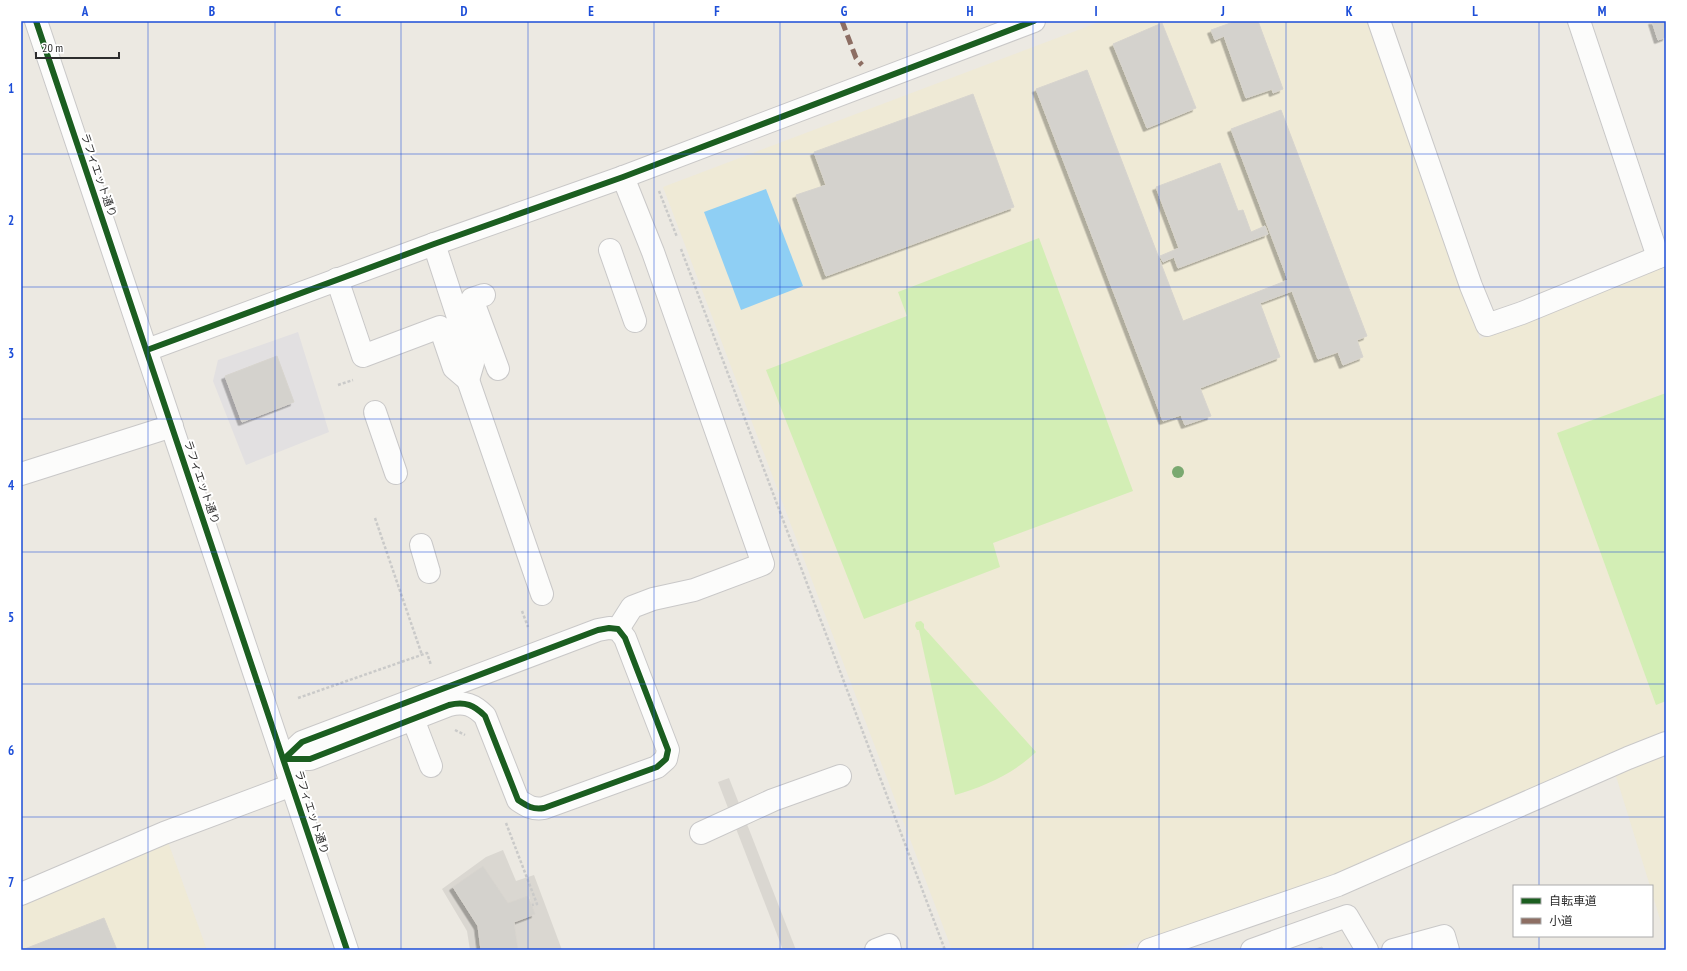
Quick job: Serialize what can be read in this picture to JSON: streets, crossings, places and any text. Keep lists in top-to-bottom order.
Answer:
{
  "streets": {
    "street": ["ラフィエット通り"]
  },
  "legend": ["自転車道", "小道"],
  "scale_bar": "20 m",
  "grid": {
    "columns": [
      "A",
      "B",
      "C",
      "D",
      "E",
      "F",
      "G",
      "H",
      "I",
      "J",
      "K",
      "L",
      "M"
    ],
    "rows": [
      "1",
      "2",
      "3",
      "4",
      "5",
      "6",
      "7"
    ]
  }
}
